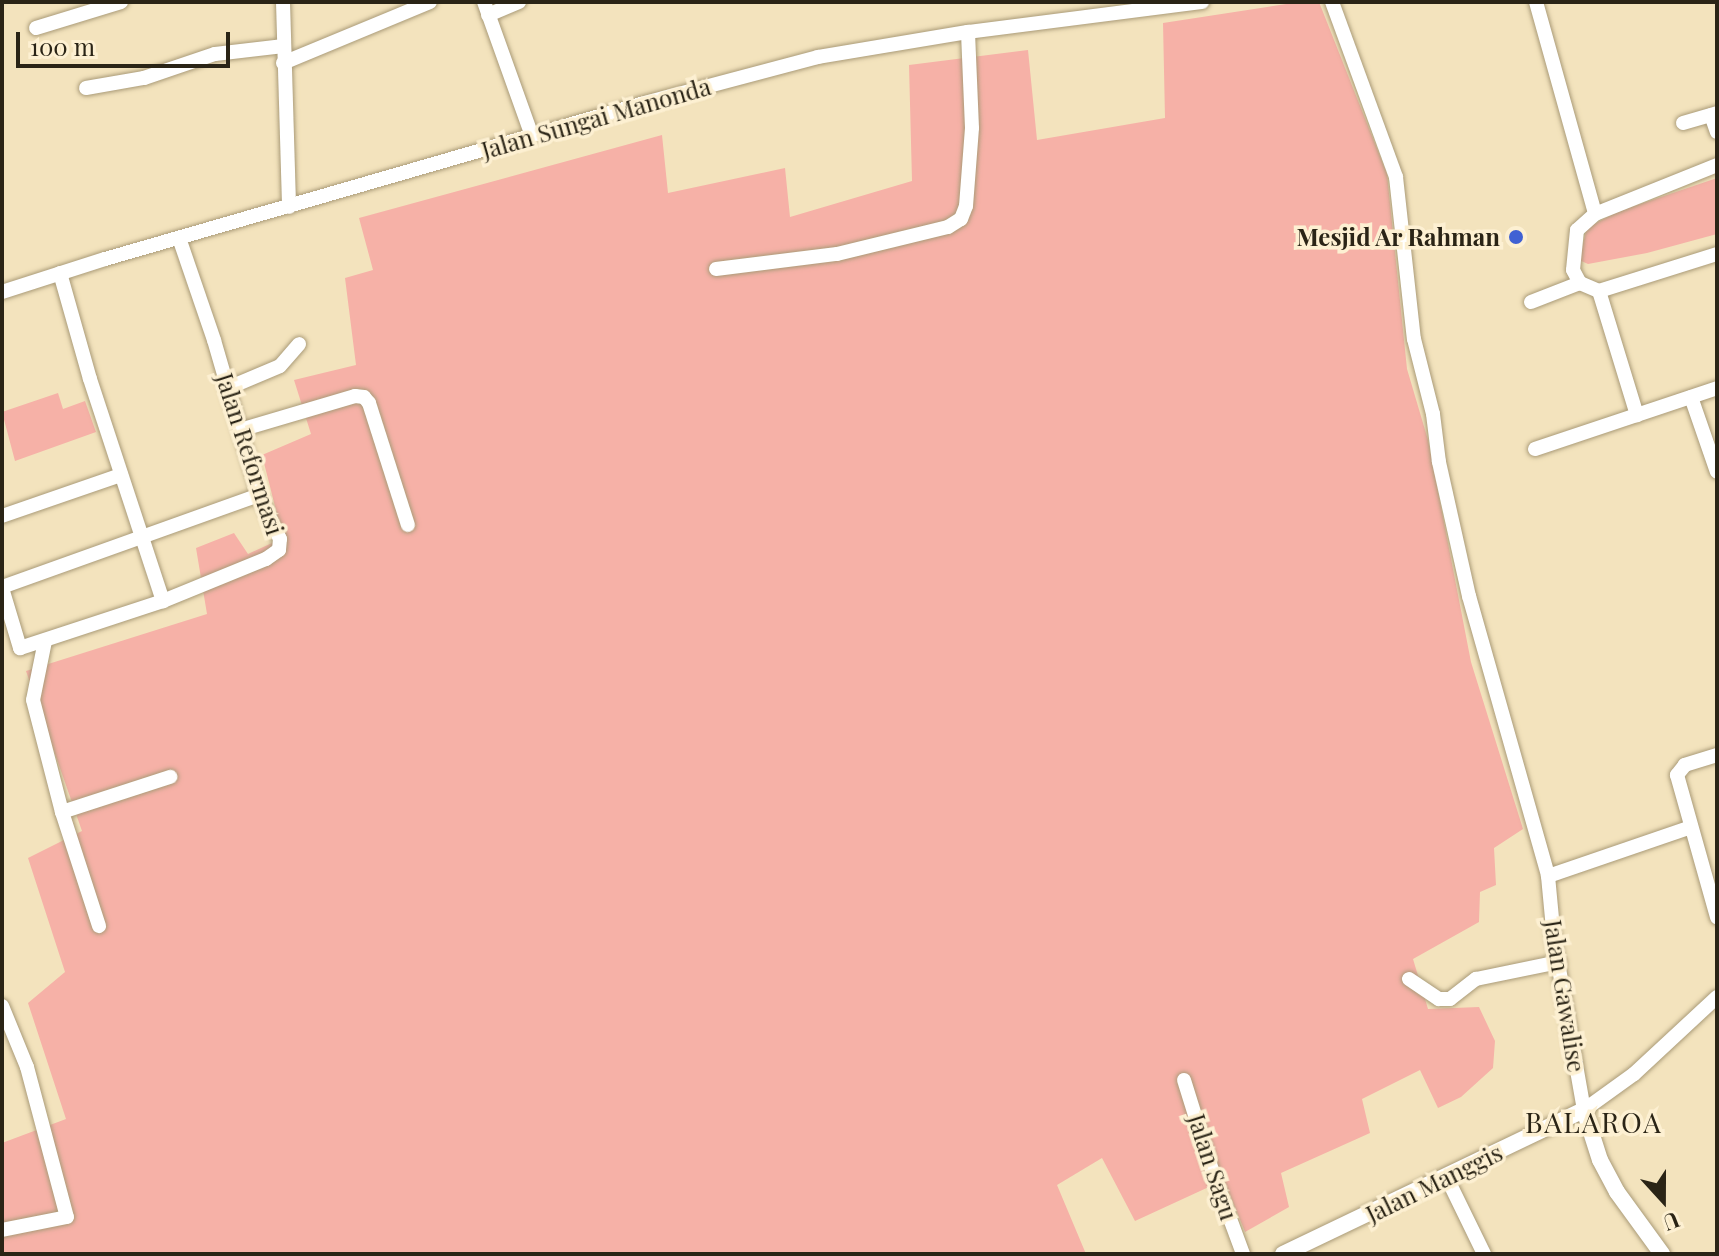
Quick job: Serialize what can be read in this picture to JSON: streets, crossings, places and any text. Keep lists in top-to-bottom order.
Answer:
{
  "streets": {
    "street": [
      "Jalan Sungai Manonda",
      "Jalan Reformasi",
      "Jalan Gawalise",
      "Jalan Sagu",
      "Jalan Manggis"
    ]
  },
  "crossings": [
    ["Jalan Sungai Manonda", "Jalan Reformasi"],
    ["Jalan Gawalise", "Jalan Manggis"]
  ],
  "districts": ["BALAROA"],
  "places": ["Mesjid Ar Rahman"],
  "scale_bar": "100 m",
  "north": "bottom"
}
